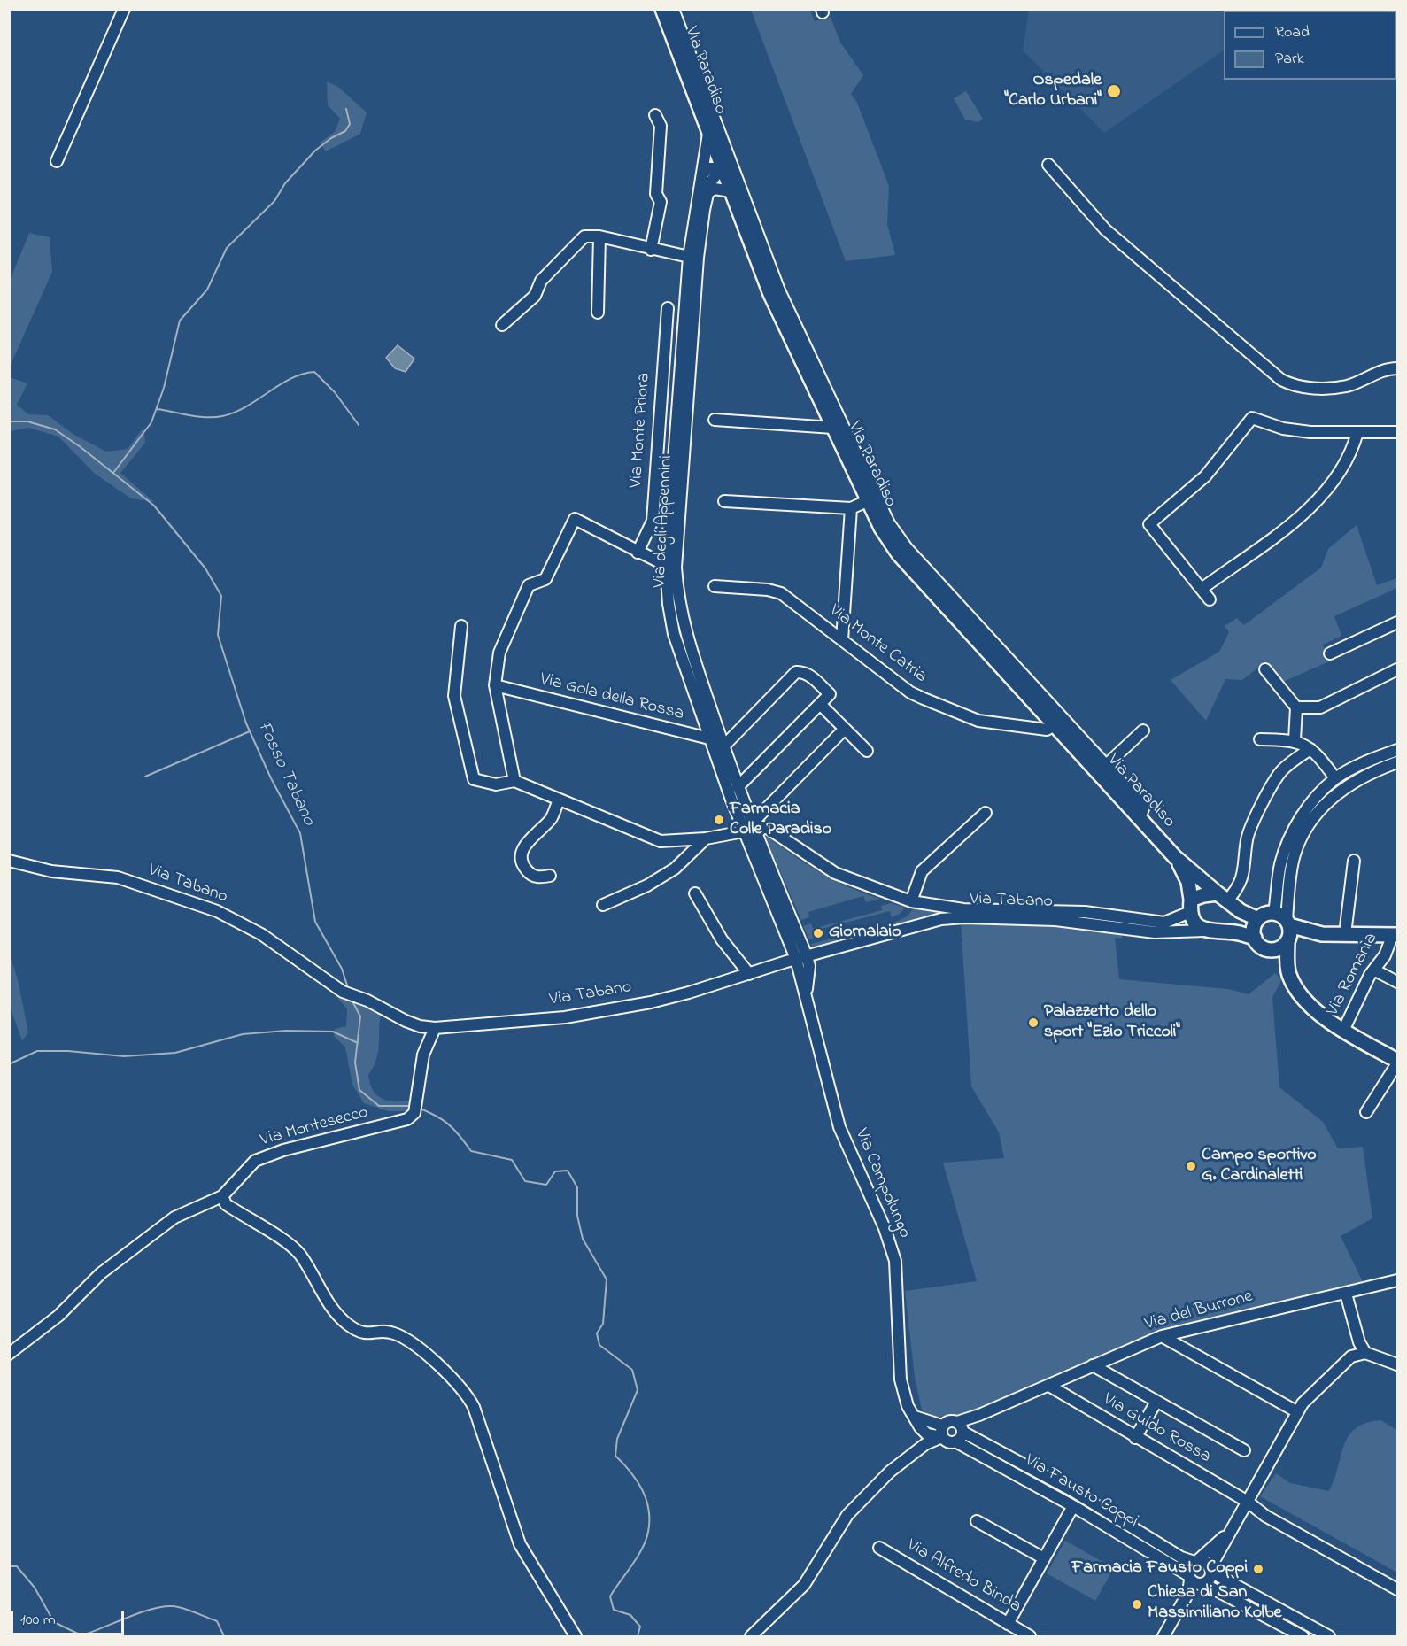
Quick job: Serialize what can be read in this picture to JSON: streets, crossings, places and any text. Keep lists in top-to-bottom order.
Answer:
{
  "streets": {
    "main road": ["Via Paradiso"],
    "street": [
      "Via Monte Priora",
      "Via degli Appennini",
      "Via Monte Catria",
      "Via Gola della Rossa",
      "Via Tabano",
      "Via Romania",
      "Via Montesecco",
      "Via Campolungo",
      "Via del Burrone",
      "Via Guido Rossa",
      "Via Fausto Coppi",
      "Via Alfredo Binda"
    ]
  },
  "crossings": [
    ["Via Paradiso", "Via degli Appennini"],
    ["Via Paradiso", "Via Monte Catria"],
    ["Via degli Appennini", "Via Gola della Rossa"],
    ["Via degli Appennini", "Via Tabano"],
    ["Via degli Appennini", "Via Campolungo"],
    ["Via Tabano", "Via Montesecco"],
    ["Via Tabano", "Via Campolungo"],
    ["Via Campolungo", "Via del Burrone"],
    ["Via Campolungo", "Via Fausto Coppi"],
    ["Via del Burrone", "Via Guido Rossa"],
    ["Via del Burrone", "Via Fausto Coppi"]
  ],
  "water": ["Fosso Tabano"],
  "places": [
    "Ospedale \"Carlo Urbani\"",
    "Farmacia Colle Paradiso",
    "Giornalaio",
    "Palazzetto dello sport \"Ezio Triccoli\"",
    "Campo sportivo G. Cardinaletti",
    "Farmacia Fausto Coppi",
    "Chiesa di San Massimiliano Kolbe"
  ],
  "legend": ["Road", "Park"],
  "scale_bar": "100 m"
}
